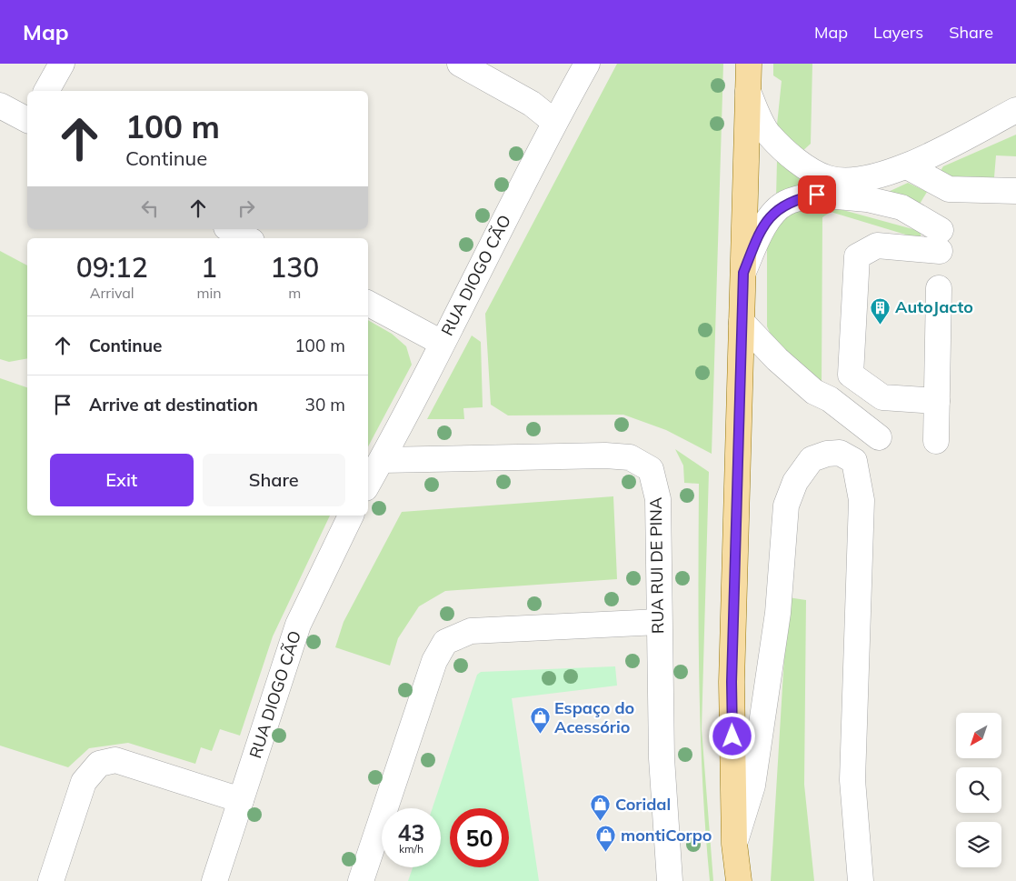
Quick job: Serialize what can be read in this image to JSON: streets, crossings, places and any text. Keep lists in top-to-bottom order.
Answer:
{
  "streets": {
    "street": ["RUA DIOGO CÃO", "RUA RUI DE PINA"]
  },
  "crossings": [
    ["RUA DIOGO CÃO", "RUA RUI DE PINA"]
  ],
  "places": {
    "building": ["AutoJacto"],
    "shop": ["Espaço do Acessório", "Coridal", "montiCorpo"]
  },
  "north": "bottom left",
  "page": {
    "header": "Map",
    "nav": ["Map", "Layers", "Share"],
    "turn": ["100 m", "Continue"],
    "eta": [
      "09:12",
      "Arrival",
      "1",
      "min",
      "130",
      "m"
    ],
    "list": [
      {
        "name": "Continue",
        "value": "100 m"
      },
      {
        "name": "Arrive at destination",
        "value": "30 m"
      }
    ],
    "buttons": ["Exit", "Share"],
    "speed": "43 km/h",
    "limit": "50"
  }
}
